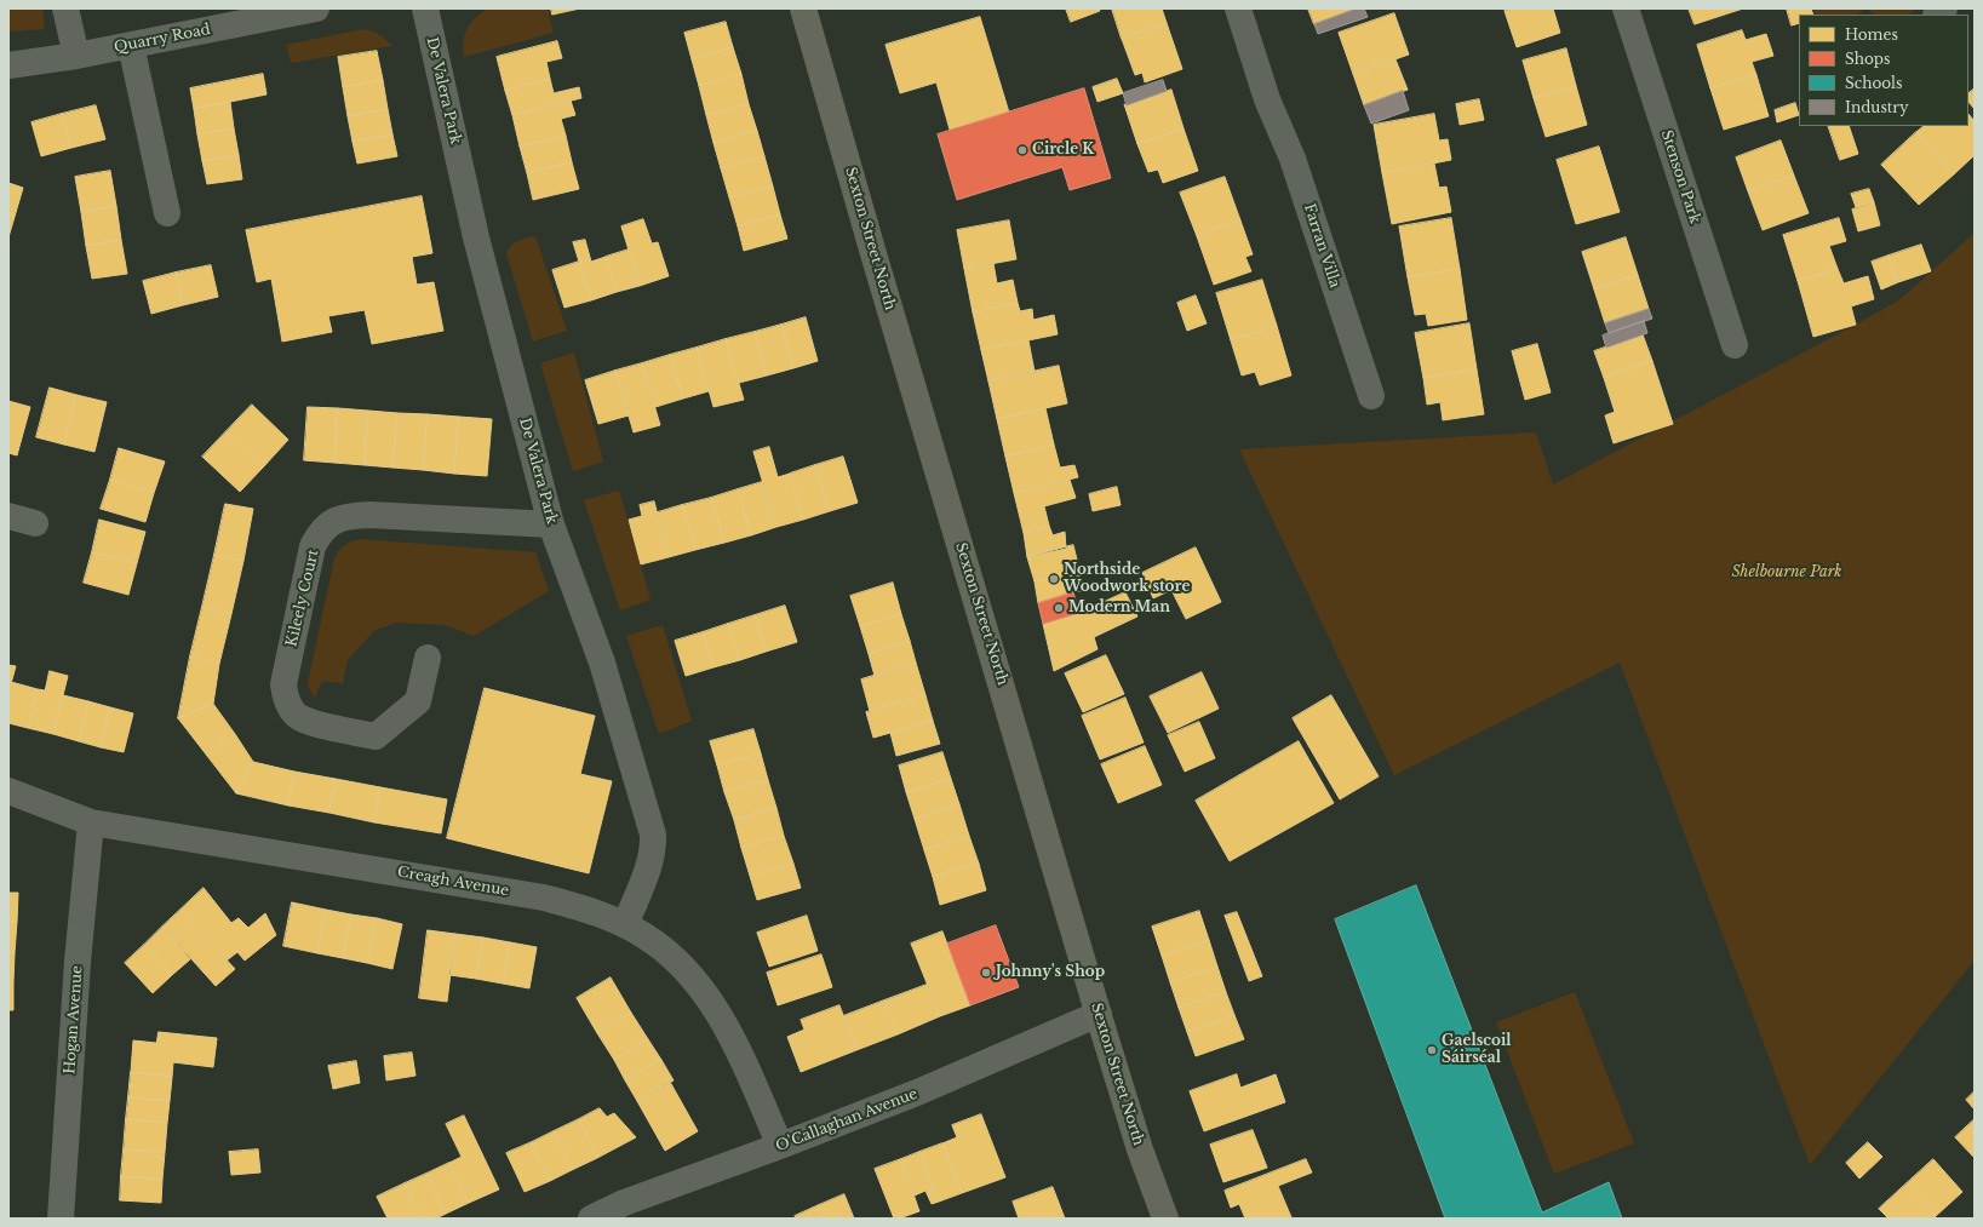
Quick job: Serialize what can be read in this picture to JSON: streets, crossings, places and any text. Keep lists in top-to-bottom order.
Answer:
{
  "streets": {
    "main road": ["Sexton Street North"],
    "street": [
      "Quarry Road",
      "De Valera Park",
      "Stenson Park",
      "Farran Villa",
      "Kileely Court",
      "Creagh Avenue",
      "Hogan Avenue",
      "O'Callaghan Avenue"
    ]
  },
  "crossings": [
    ["De Valera Park", "Kileely Court"],
    ["De Valera Park", "Creagh Avenue"],
    ["Sexton Street North", "O'Callaghan Avenue"],
    ["Creagh Avenue", "Hogan Avenue"],
    ["Creagh Avenue", "O'Callaghan Avenue"]
  ],
  "parks": ["Shelbourne Park"],
  "places": [
    "Circle K",
    "Northside Woodwork store",
    "Modern Man",
    "Johnny's Shop",
    "Gaelscoil Sáirséal"
  ],
  "legend": [
    "Homes",
    "Shops",
    "Schools",
    "Industry"
  ]
}
